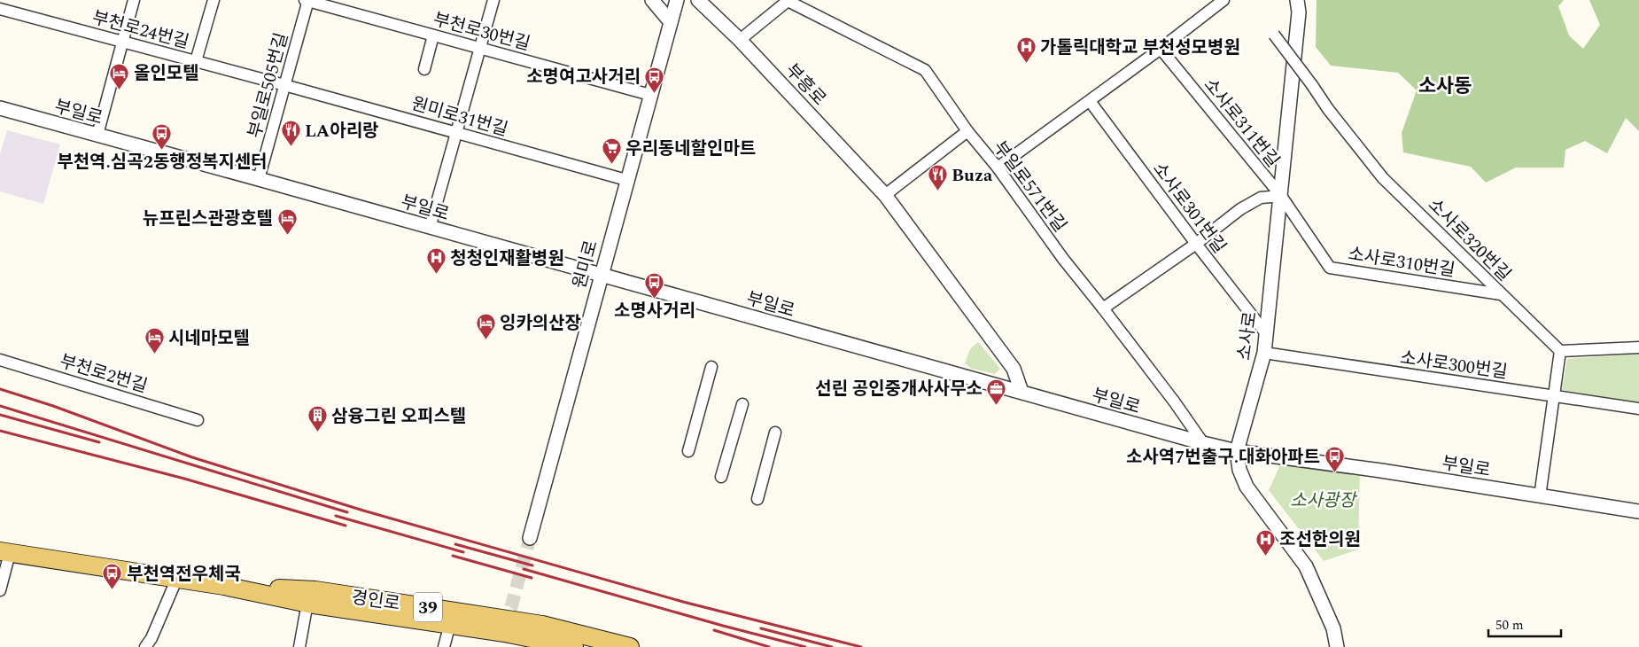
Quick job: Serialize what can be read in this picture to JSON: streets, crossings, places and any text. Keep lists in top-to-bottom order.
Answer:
{
  "streets": {
    "main road": ["경인로", "39"],
    "street": [
      "부천로24번길",
      "부천로30번길",
      "부흥로",
      "부일로505번길",
      "부일로",
      "원미로31번길",
      "소사로311번길",
      "부일로571번길",
      "소사로301번길",
      "소사로320번길",
      "소사로310번길",
      "원미로",
      "소사로",
      "소사로300번길",
      "부천로2번길"
    ]
  },
  "crossings": [
    ["부천로24번길", "부일로505번길"],
    ["부천로24번길", "원미로31번길"],
    ["부천로30번길", "부일로505번길"],
    ["부천로30번길", "원미로"],
    ["부흥로", "부일로"],
    ["부일로505번길", "부일로"],
    ["부일로505번길", "원미로31번길"],
    ["부일로", "부일로571번길"],
    ["부일로", "원미로"],
    ["부일로", "소사로"],
    ["원미로31번길", "원미로"],
    ["소사로311번길", "소사로310번길"],
    ["소사로311번길", "소사로"],
    ["소사로301번길", "소사로"],
    ["소사로320번길", "소사로310번길"],
    ["소사로310번길", "소사로"],
    ["소사로", "소사로300번길"]
  ],
  "districts": ["소사동"],
  "parks": ["소사광장"],
  "places": {
    "hospital": ["가톨릭대학교 부천성모병원", "청청인재활병원", "조선한의원"],
    "hotel": [
      "올인모텔",
      "뉴프린스관광호텔",
      "잉카의산장",
      "시네마모텔"
    ],
    "bus stop": [
      "소명여고사거리",
      "부천역.심곡2동행정복지센터",
      "소명사거리",
      "소사역7번출구.대화아파트",
      "부천역전우체국"
    ],
    "restaurant": ["LA아리랑", "Buza"],
    "supermarket": ["우리동네할인마트"],
    "office": ["선린 공인중개사사무소"],
    "building": ["삼융그린 오피스텔"]
  },
  "scale_bar": "50 m"
}
